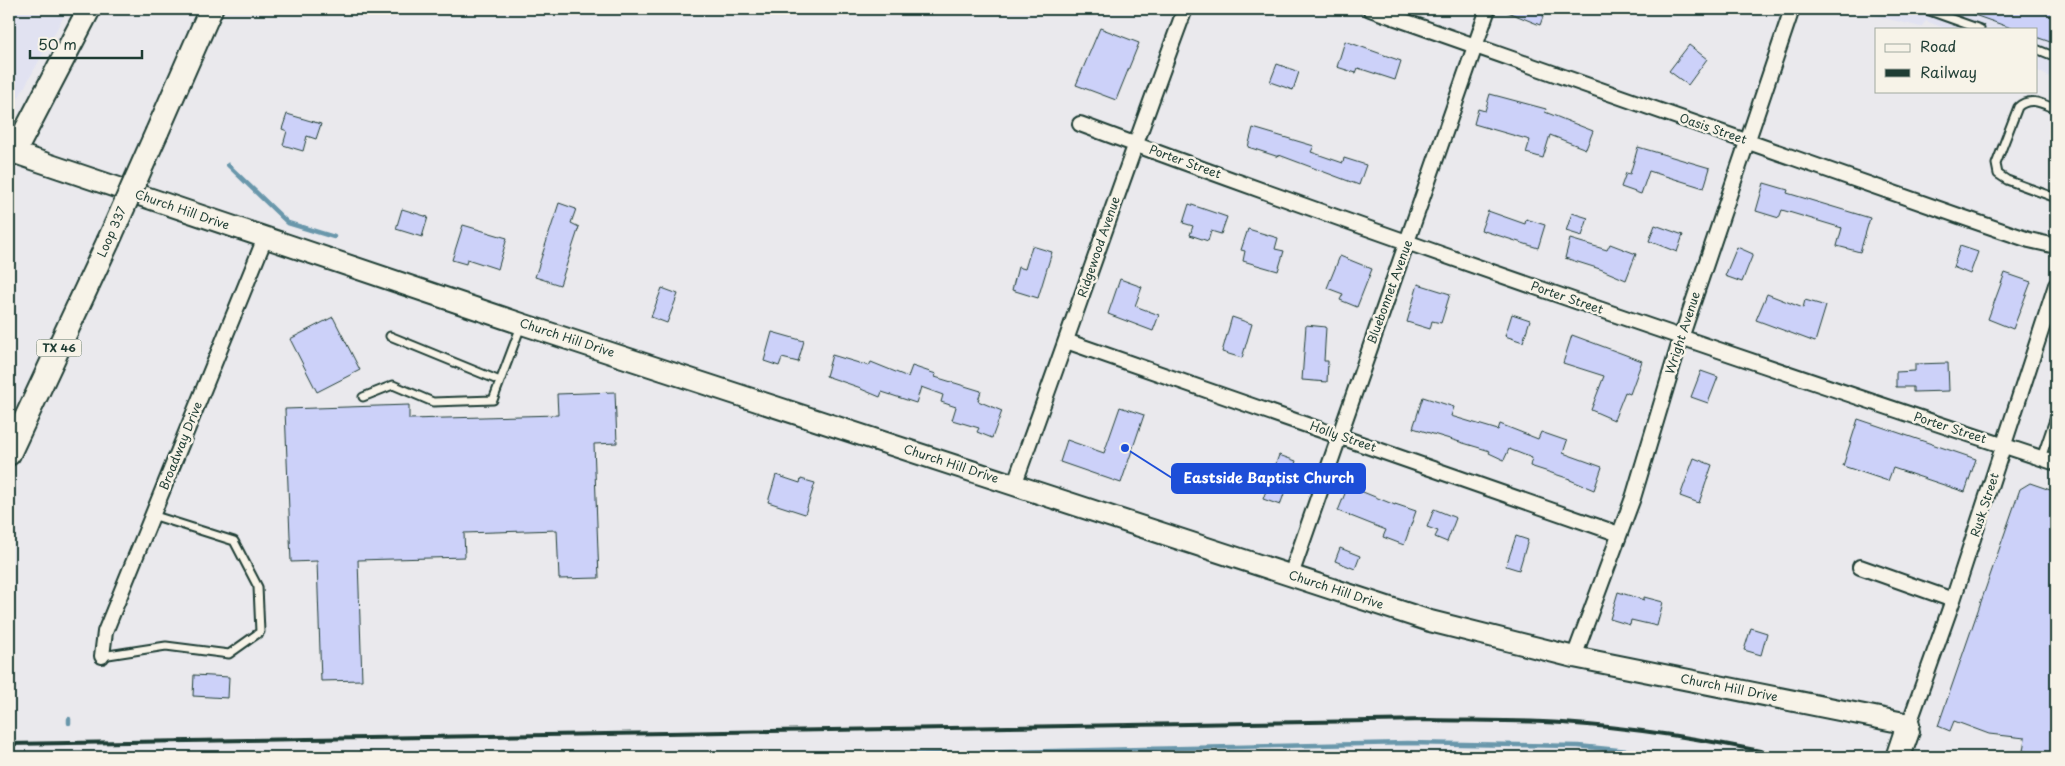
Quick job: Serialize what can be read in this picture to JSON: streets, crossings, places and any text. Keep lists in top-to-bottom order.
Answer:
{
  "streets": {
    "main road": ["Loop 337", "TX 46"],
    "street": [
      "Oasis Street",
      "Porter Street",
      "Church Hill Drive",
      "Ridgewood Avenue",
      "Bluebonnet Avenue",
      "Wright Avenue",
      "Holly Street",
      "Broadway Drive",
      "Rusk Street"
    ]
  },
  "crossings": [
    ["Oasis Street", "Bluebonnet Avenue"],
    ["Oasis Street", "Wright Avenue"],
    ["Porter Street", "Ridgewood Avenue"],
    ["Porter Street", "Bluebonnet Avenue"],
    ["Porter Street", "Wright Avenue"],
    ["Porter Street", "Rusk Street"],
    ["Church Hill Drive", "Ridgewood Avenue"],
    ["Church Hill Drive", "Bluebonnet Avenue"],
    ["Church Hill Drive", "Wright Avenue"],
    ["Church Hill Drive", "Broadway Drive"],
    ["Church Hill Drive", "Rusk Street"],
    ["Ridgewood Avenue", "Holly Street"],
    ["Bluebonnet Avenue", "Holly Street"],
    ["Wright Avenue", "Holly Street"]
  ],
  "places": ["Eastside Baptist Church"],
  "legend": ["Road", "Railway"],
  "scale_bar": "50 m"
}
